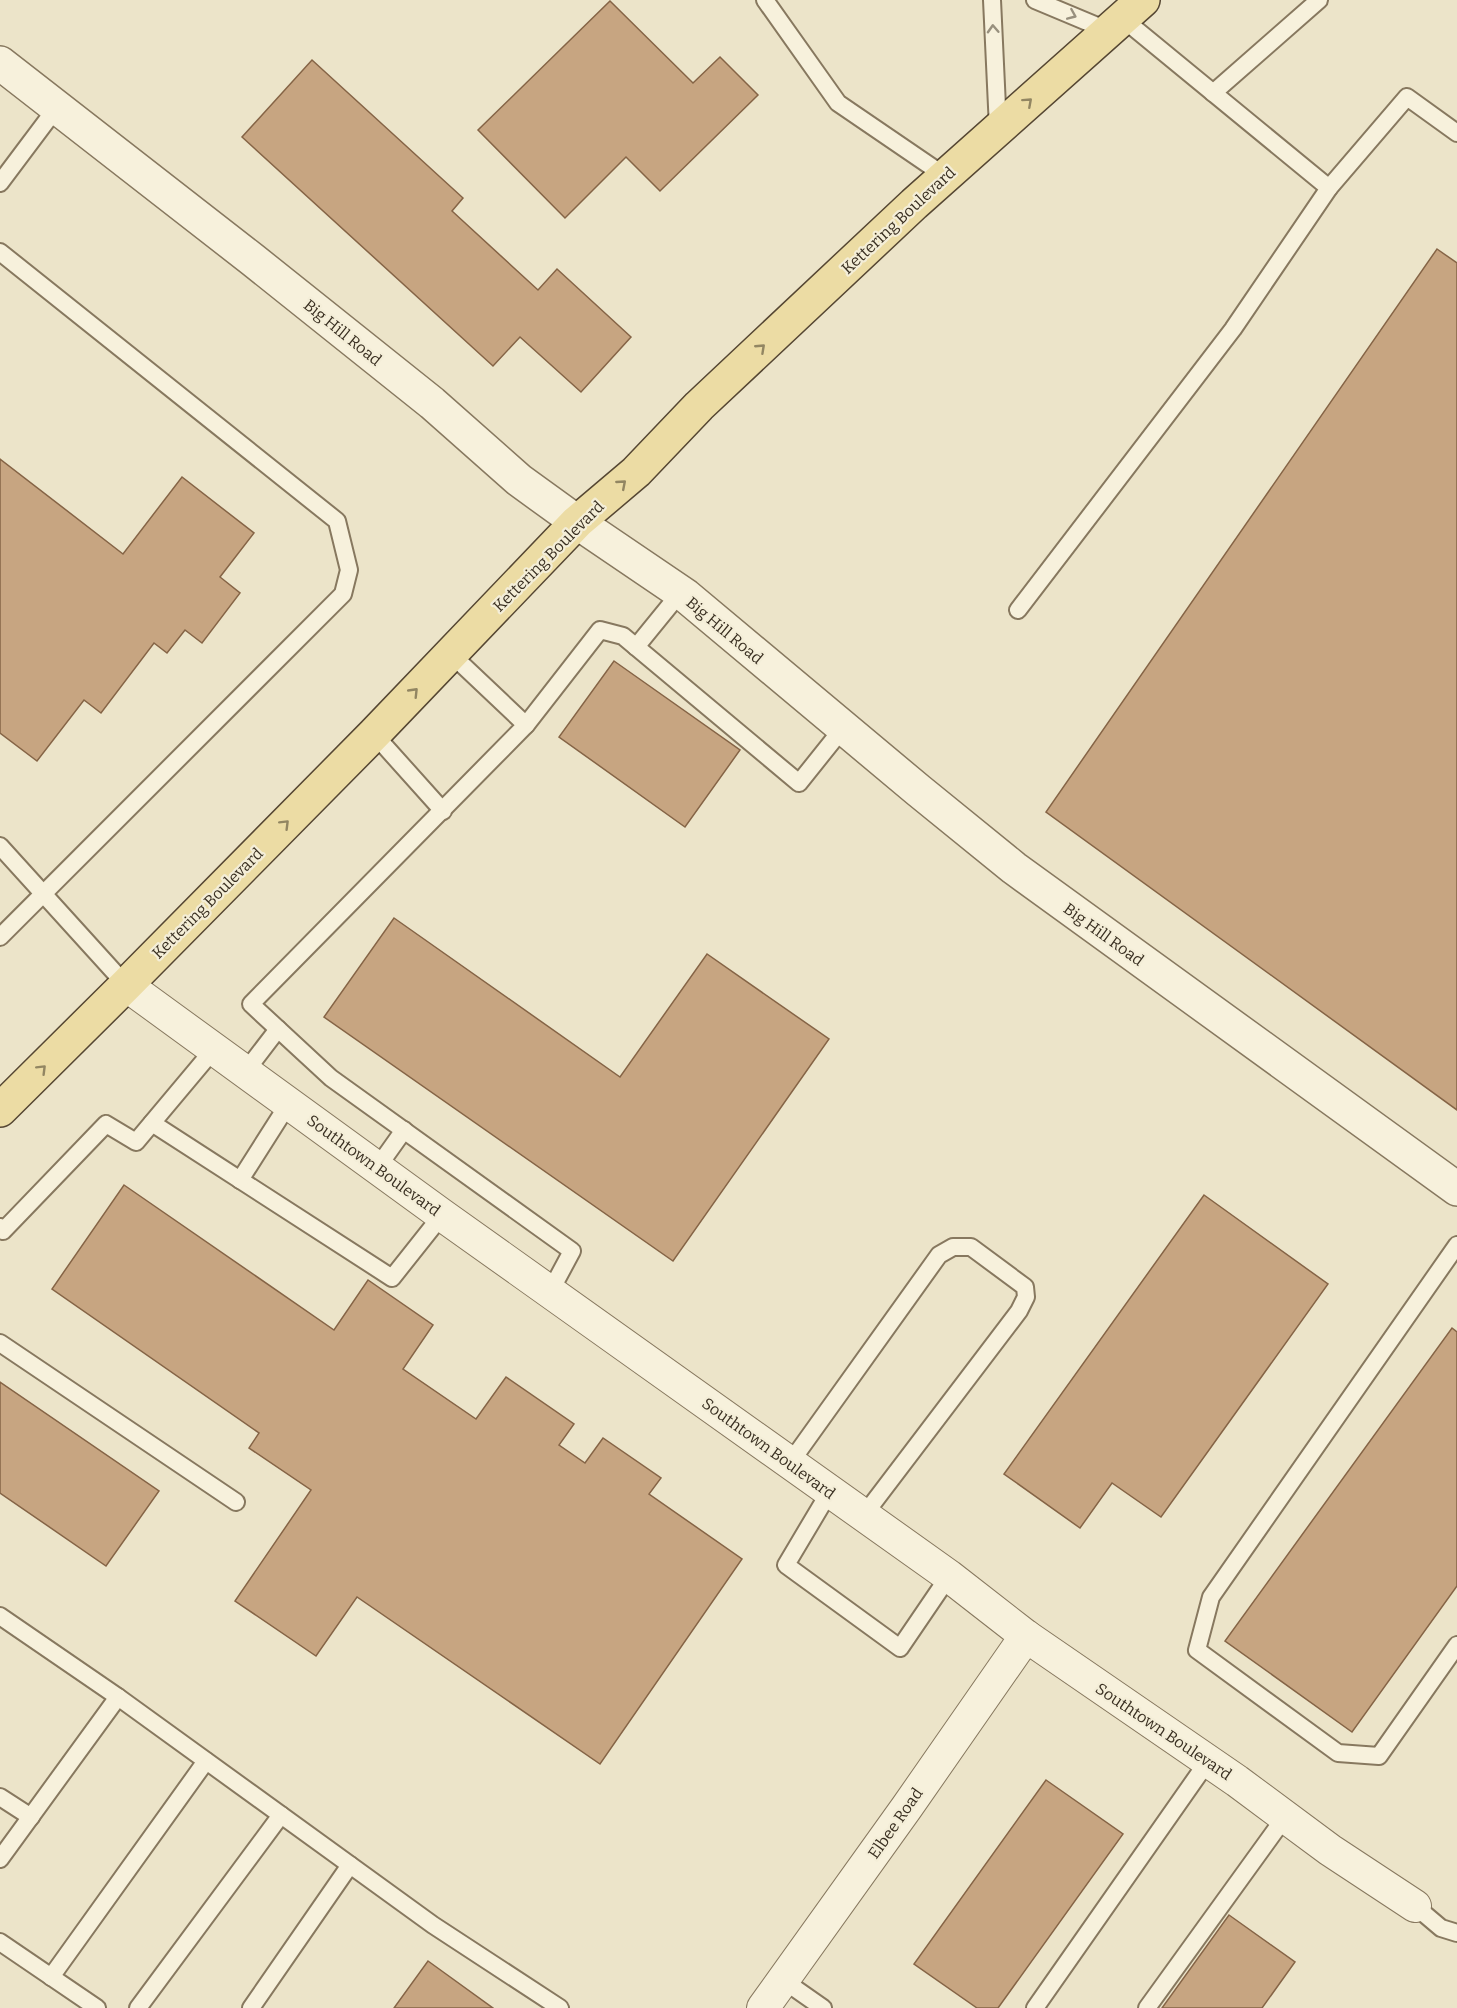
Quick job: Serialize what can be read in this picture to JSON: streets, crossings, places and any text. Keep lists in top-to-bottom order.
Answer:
{
  "streets": {
    "main road": ["Kettering Boulevard"],
    "street": ["Big Hill Road", "Southtown Boulevard", "Elbee Road"]
  },
  "crossings": [
    ["Kettering Boulevard", "Big Hill Road"],
    ["Kettering Boulevard", "Southtown Boulevard"],
    ["Southtown Boulevard", "Elbee Road"]
  ],
  "one_way": ["Kettering Boulevard"]
}
